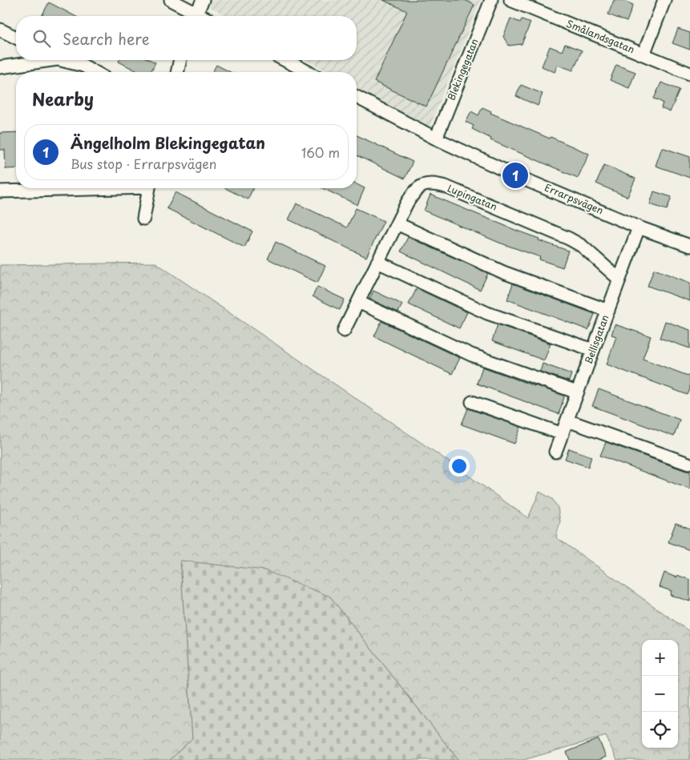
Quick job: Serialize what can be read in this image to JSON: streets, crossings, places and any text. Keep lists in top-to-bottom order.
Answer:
{
  "streets": {
    "street": [
      "Smålandsgatan",
      "Blekingegatan",
      "Lupingatan",
      "Errarpsvägen",
      "Bellisgatan"
    ]
  },
  "crossings": [
    ["Blekingegatan", "Errarpsvägen"],
    ["Lupingatan", "Bellisgatan"],
    ["Errarpsvägen", "Bellisgatan"]
  ],
  "page": {
    "search": "Search here",
    "heading": "Nearby",
    "list": [
      {
        "mark": "1",
        "name": "Ängelholm Blekingegatan",
        "note": "Bus stop · Errarpsvägen",
        "value": "160 m"
      }
    ],
    "pins": "1",
    "map_buttons": ["+", "−"]
  }
}
